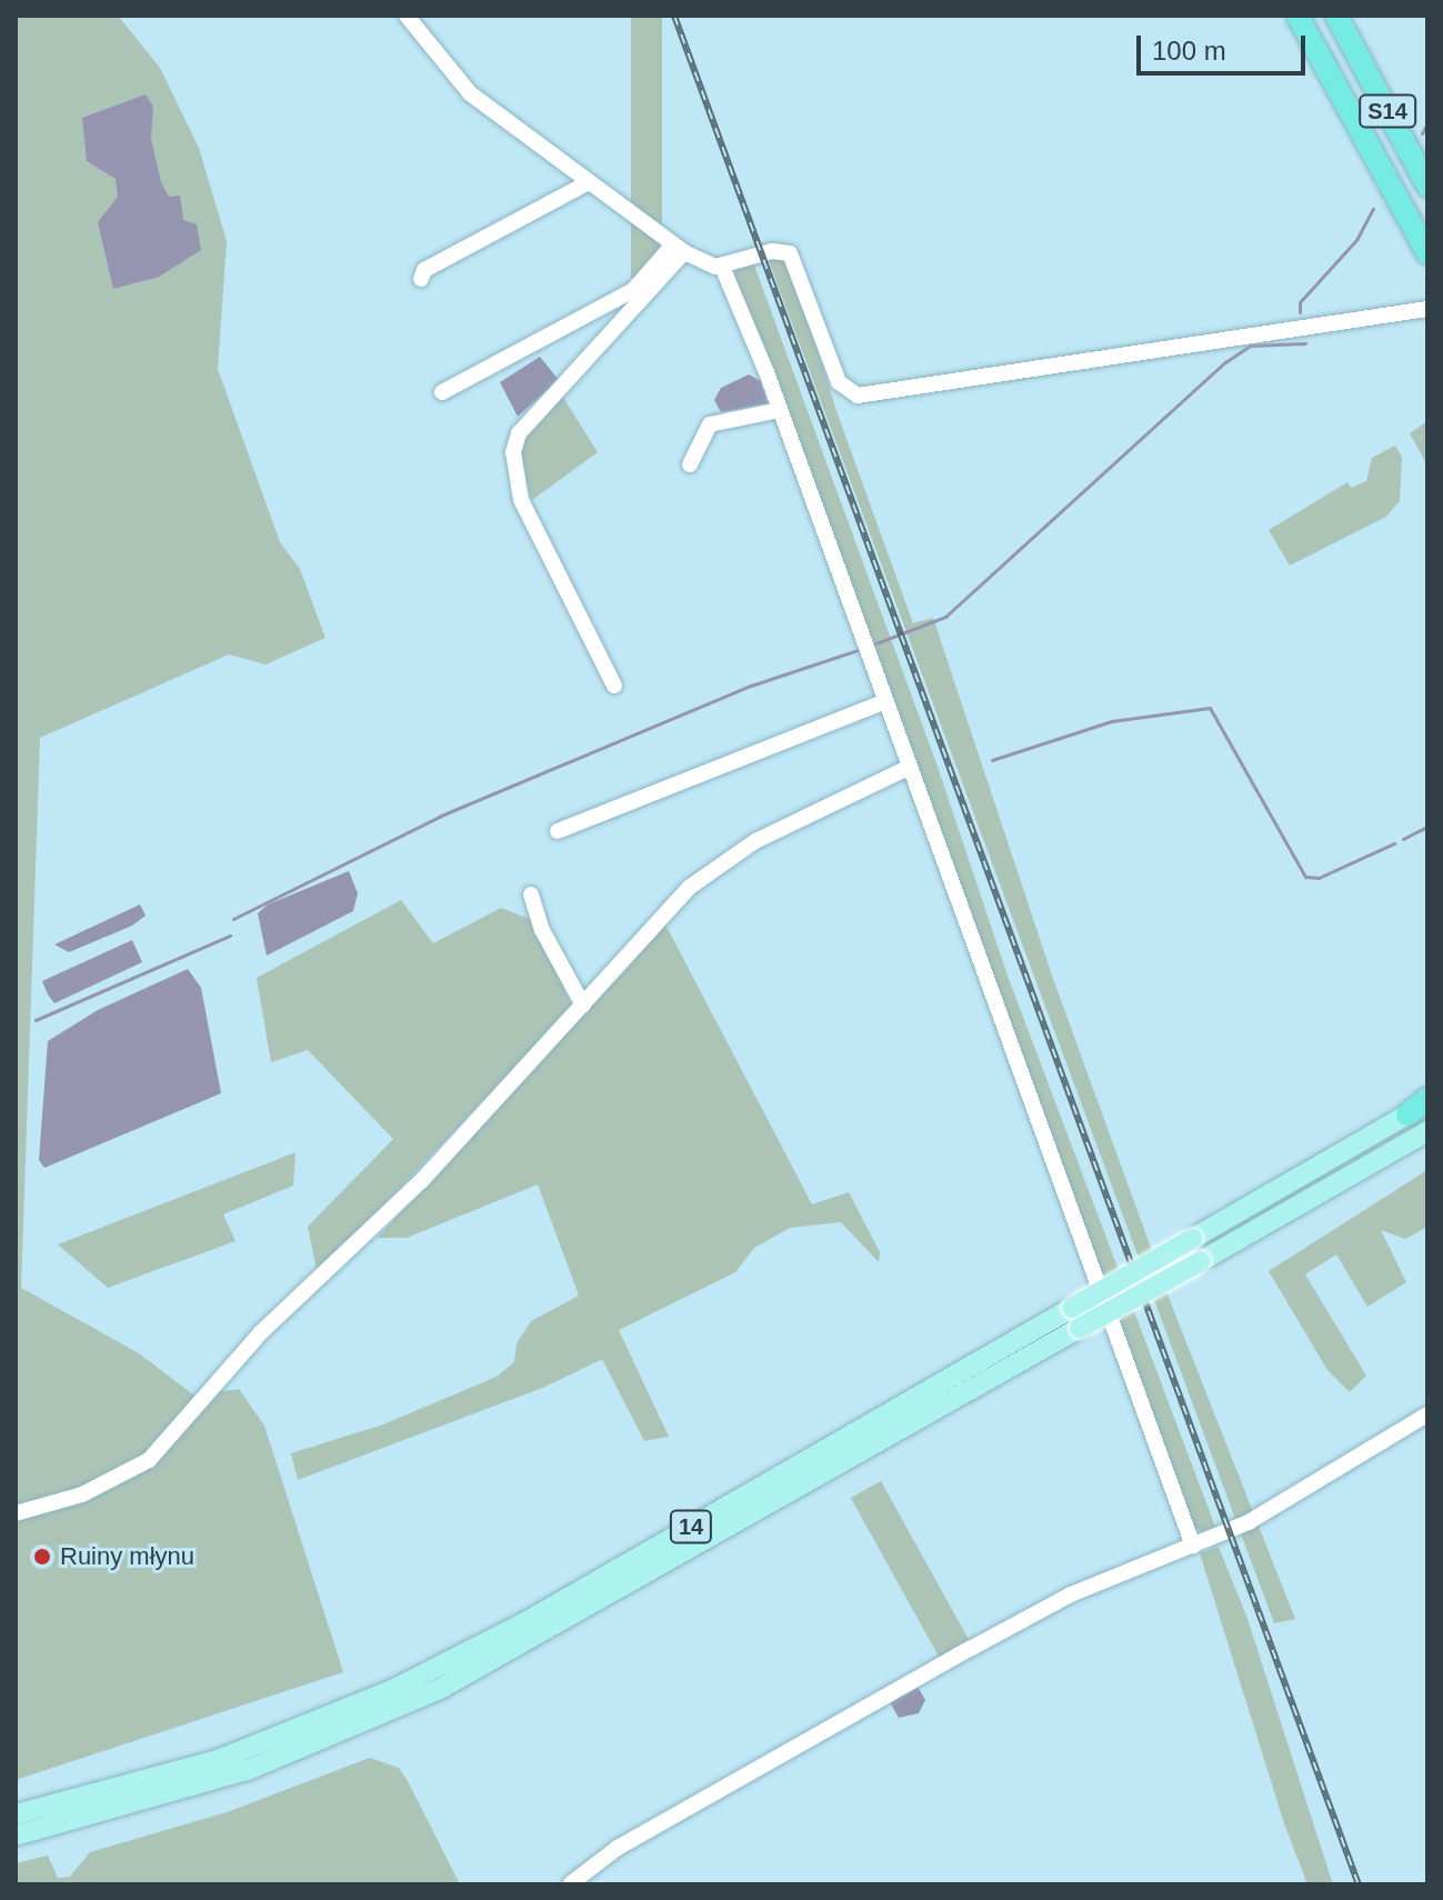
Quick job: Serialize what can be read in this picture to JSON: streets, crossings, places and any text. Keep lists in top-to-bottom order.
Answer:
{
  "streets": {
    "highway": ["S14"],
    "main road": ["14"]
  },
  "places": ["Ruiny młynu"],
  "scale_bar": "100 m"
}
